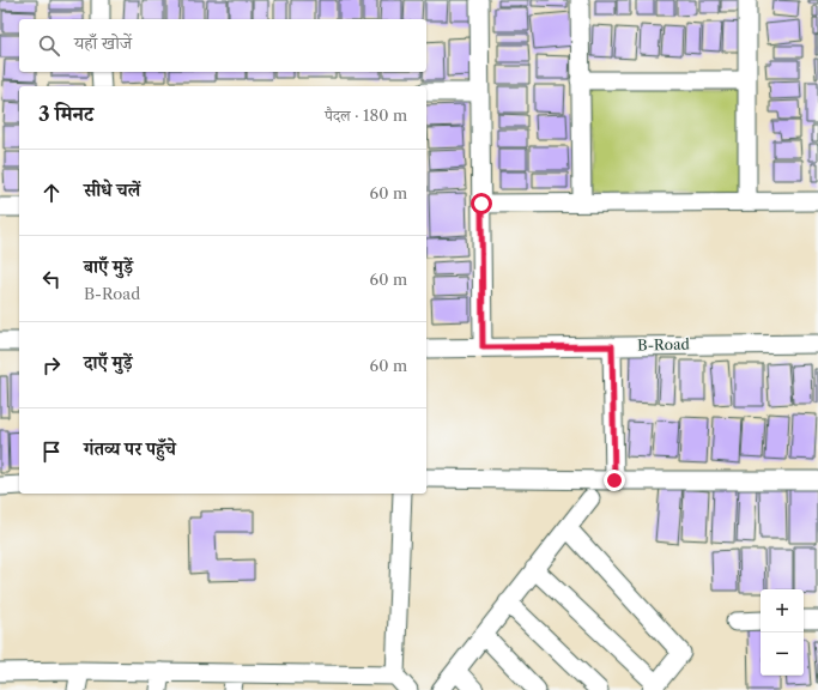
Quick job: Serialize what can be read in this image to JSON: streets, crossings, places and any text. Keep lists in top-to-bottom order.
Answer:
{
  "streets": {
    "street": ["B-Road"]
  },
  "page": {
    "search": "यहाँ खोजें",
    "heading": ["3 मिनट", "पैदल · 180 m"],
    "list": [
      ["सीधे चलें", "60 m"],
      ["बाएँ मुड़ें", "B-Road", "60 m"],
      ["दाएँ मुड़ें", "60 m"],
      "गंतव्य पर पहुँचे"
    ],
    "map_buttons": ["+", "−"]
  }
}
